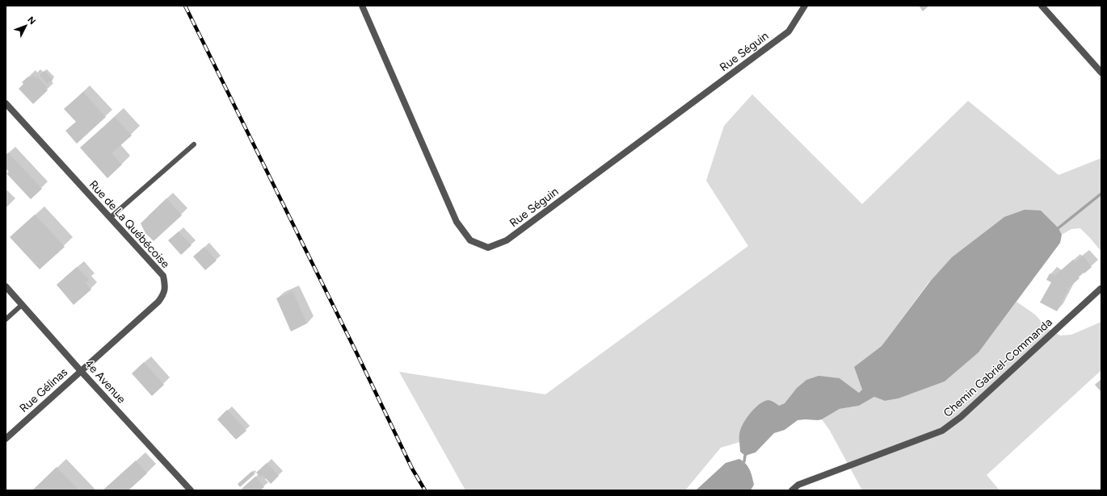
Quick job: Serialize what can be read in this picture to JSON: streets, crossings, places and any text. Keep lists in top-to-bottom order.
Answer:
{
  "streets": {
    "street": [
      "Rue Séguin",
      "Rue de La Québécoise",
      "Chemin Gabriel-Commanda",
      "4e Avenue",
      "Rue Gélinas"
    ]
  },
  "crossings": [
    ["Rue de La Québécoise", "4e Avenue"],
    ["Rue de La Québécoise", "Rue Gélinas"],
    ["4e Avenue", "Rue Gélinas"]
  ],
  "north": "top right"
}
